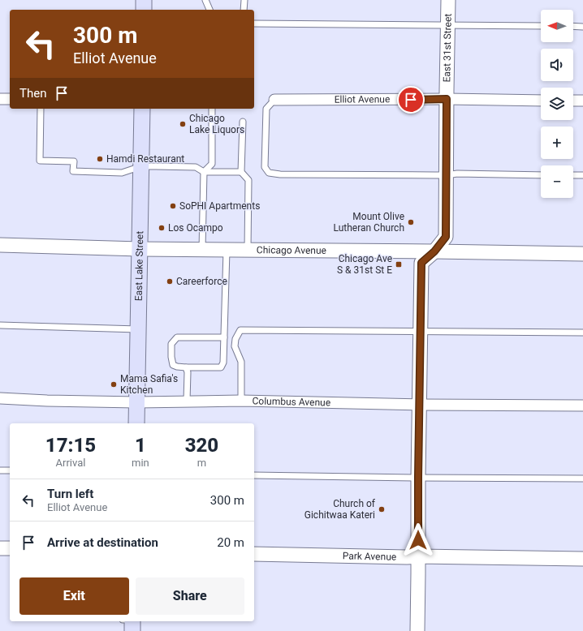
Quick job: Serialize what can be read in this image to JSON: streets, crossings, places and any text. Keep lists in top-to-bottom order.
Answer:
{
  "streets": {
    "main road": ["East Lake Street"],
    "street": [
      "East 31st Street",
      "Elliot Avenue",
      "Chicago Avenue",
      "Columbus Avenue",
      "Park Avenue"
    ]
  },
  "crossings": [
    ["East 31st Street", "Elliot Avenue"],
    ["East 31st Street", "Chicago Avenue"],
    ["East 31st Street", "Columbus Avenue"],
    ["East 31st Street", "Park Avenue"],
    ["Chicago Avenue", "East Lake Street"],
    ["East Lake Street", "Columbus Avenue"]
  ],
  "places": {
    "other": [
      "Chicago Lake Liquors",
      "Hamdi Restaurant",
      "SoPHI Apartments",
      "Mount Olive Lutheran Church",
      "Los Ocampo",
      "Careerforce",
      "Mama Safia's Kitchen",
      "Church of Gichitwaa Kateri"
    ],
    "transit": ["Chicago Ave S & 31st St E"]
  },
  "north": "left",
  "page": {
    "map_buttons": ["+", "−"],
    "turn": ["300 m", "Elliot Avenue"],
    "then": "Then",
    "eta": [
      "17:15",
      "Arrival",
      "1",
      "min",
      "320",
      "m"
    ],
    "list": [
      {
        "name": "Turn left",
        "note": "Elliot Avenue",
        "value": "300 m"
      },
      {
        "name": "Arrive at destination",
        "value": "20 m"
      }
    ],
    "buttons": ["Exit", "Share"]
  }
}
